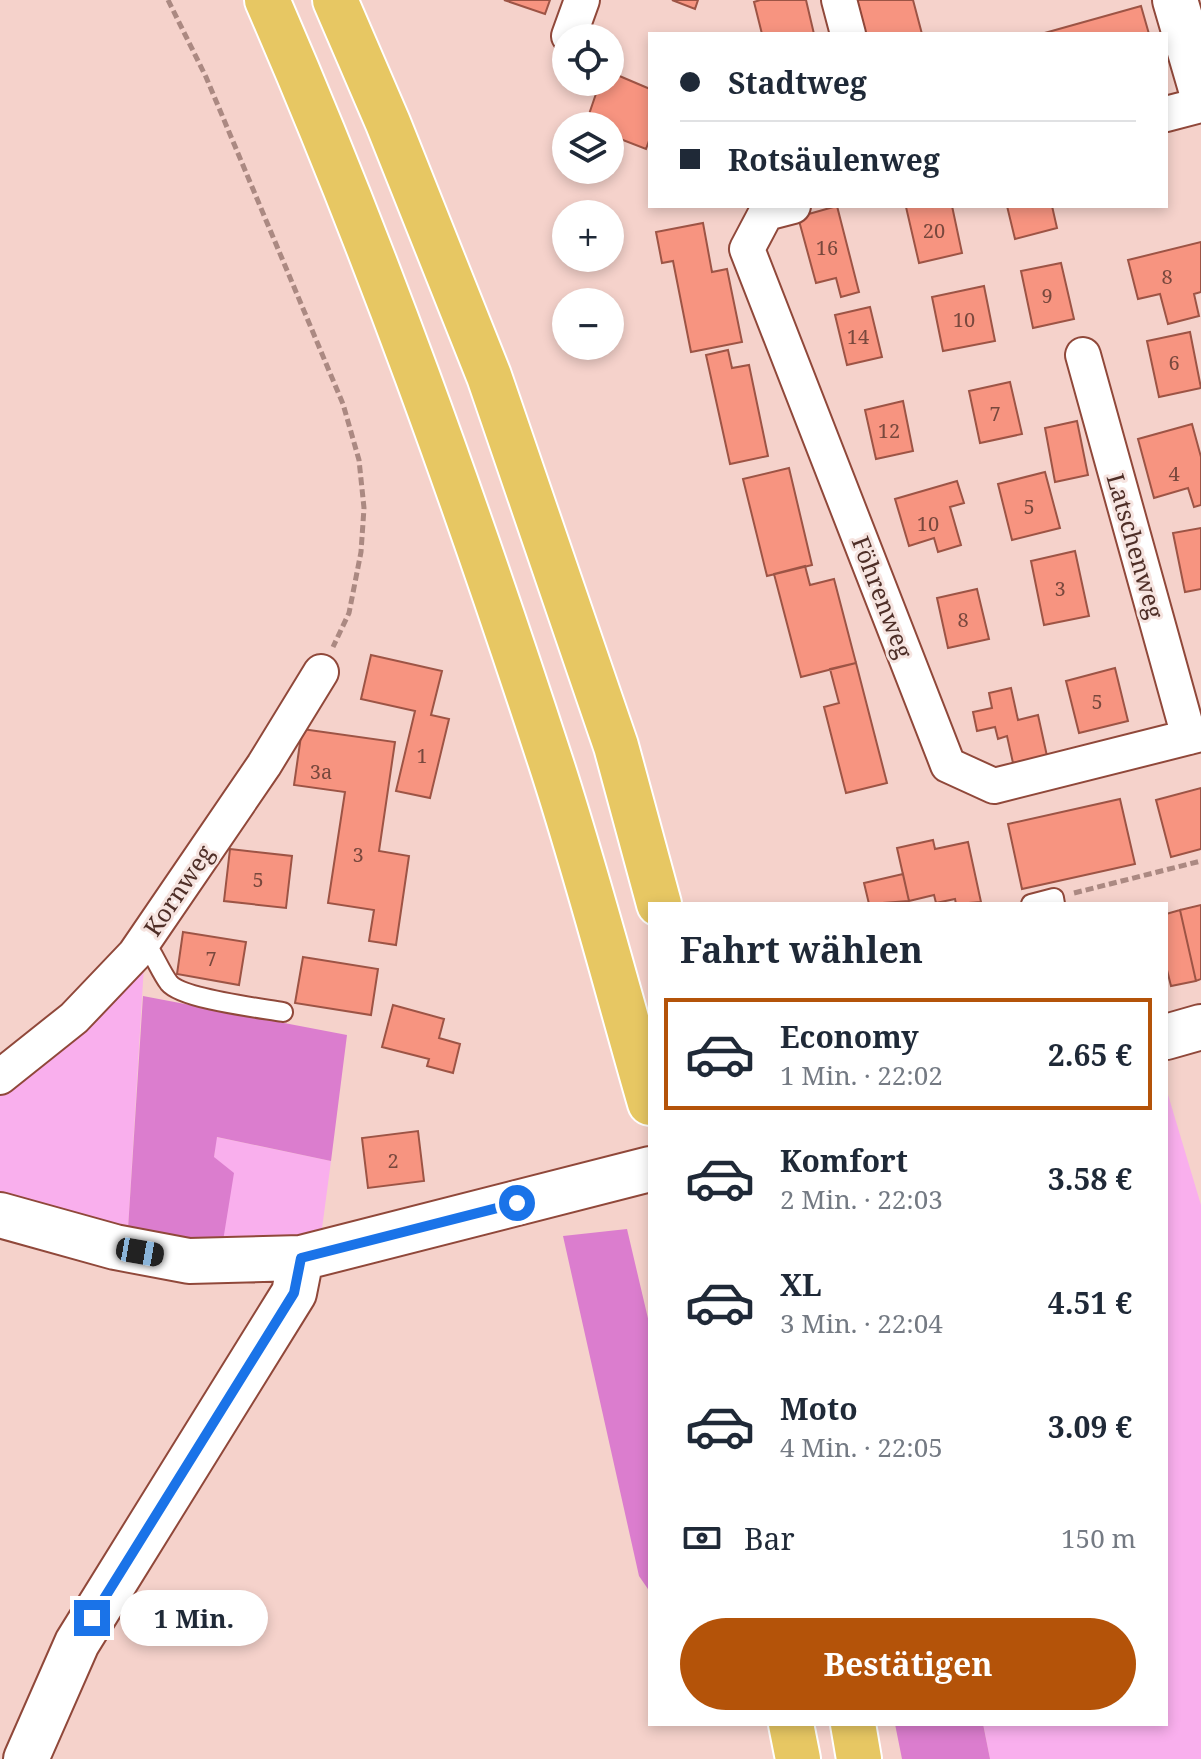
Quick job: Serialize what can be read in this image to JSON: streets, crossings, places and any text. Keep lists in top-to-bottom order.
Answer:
{
  "streets": {
    "street": ["Latschenweg", "Föhrenweg", "Kornweg"]
  },
  "crossings": [
    ["Latschenweg", "Föhrenweg"]
  ],
  "house_numbers": [
    "20",
    "16",
    "8",
    "9",
    "10",
    "14",
    "6",
    "7",
    "12",
    "4",
    "5",
    "10",
    "3",
    "8",
    "5",
    "1",
    "3a",
    "3",
    "5",
    "7",
    "2"
  ],
  "page": {
    "map_buttons": ["+", "−"],
    "banner": ["Stadtweg", "Rotsäulenweg"],
    "heading": "Fahrt wählen",
    "list": [
      {
        "name": "Economy",
        "note": "1 Min. · 22:02",
        "value": "2.65 €"
      },
      {
        "name": "Komfort",
        "note": "2 Min. · 22:03",
        "value": "3.58 €"
      },
      {
        "name": "XL",
        "note": "3 Min. · 22:04",
        "value": "4.51 €"
      },
      {
        "name": "Moto",
        "note": "4 Min. · 22:05",
        "value": "3.09 €"
      }
    ],
    "pay": ["Bar", "150 m"],
    "bubble": "1 Min.",
    "buttons": "Bestätigen"
  }
}
